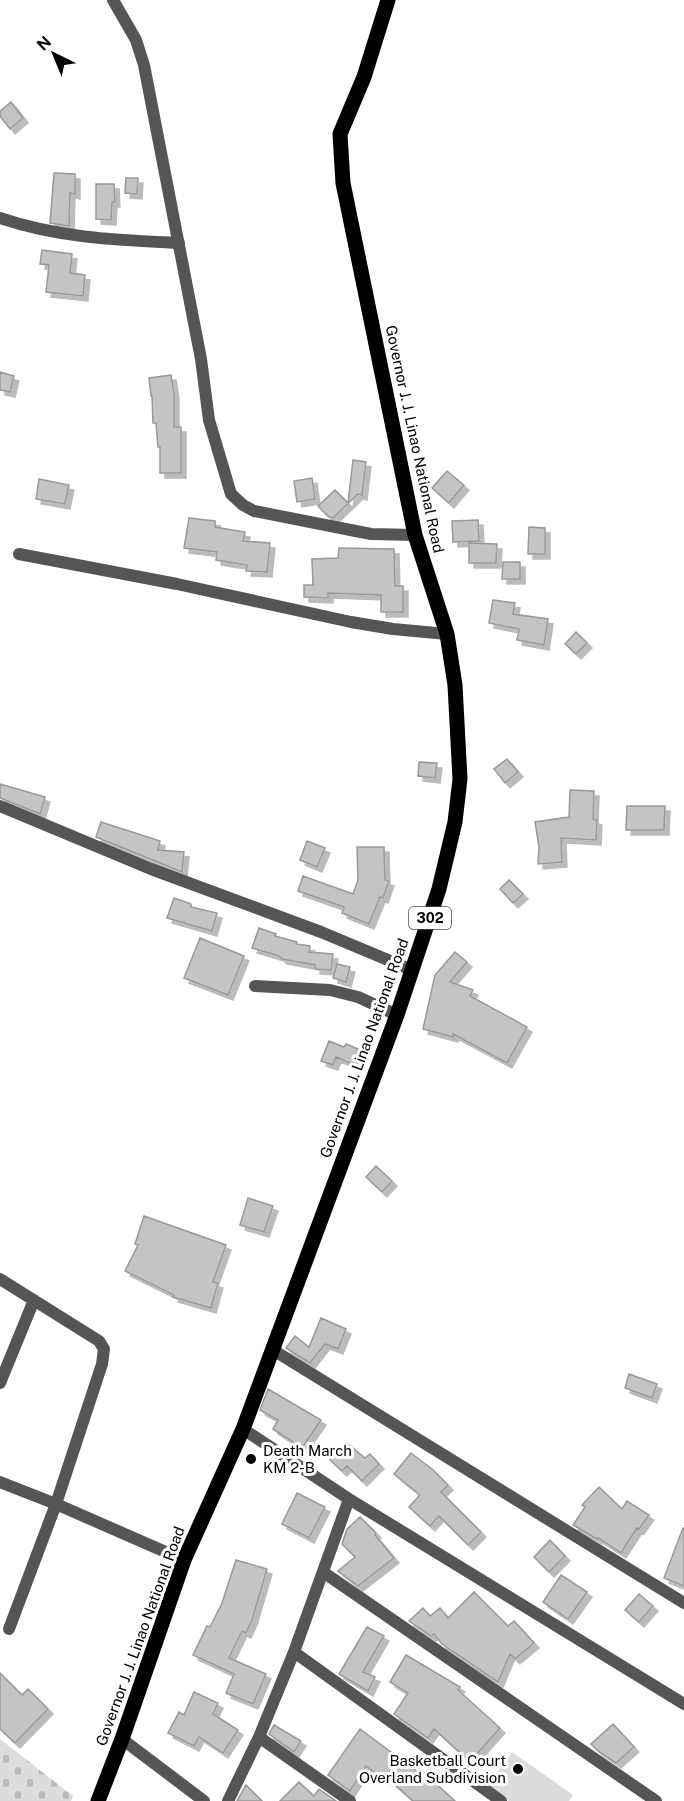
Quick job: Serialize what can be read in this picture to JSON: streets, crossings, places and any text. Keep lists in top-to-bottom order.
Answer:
{
  "streets": {
    "main road": ["Governor J. J. Linao National Road", "302"]
  },
  "places": ["Death March KM 2-B", "Basketball Court Overland Subdivision"],
  "north": "top left"
}
